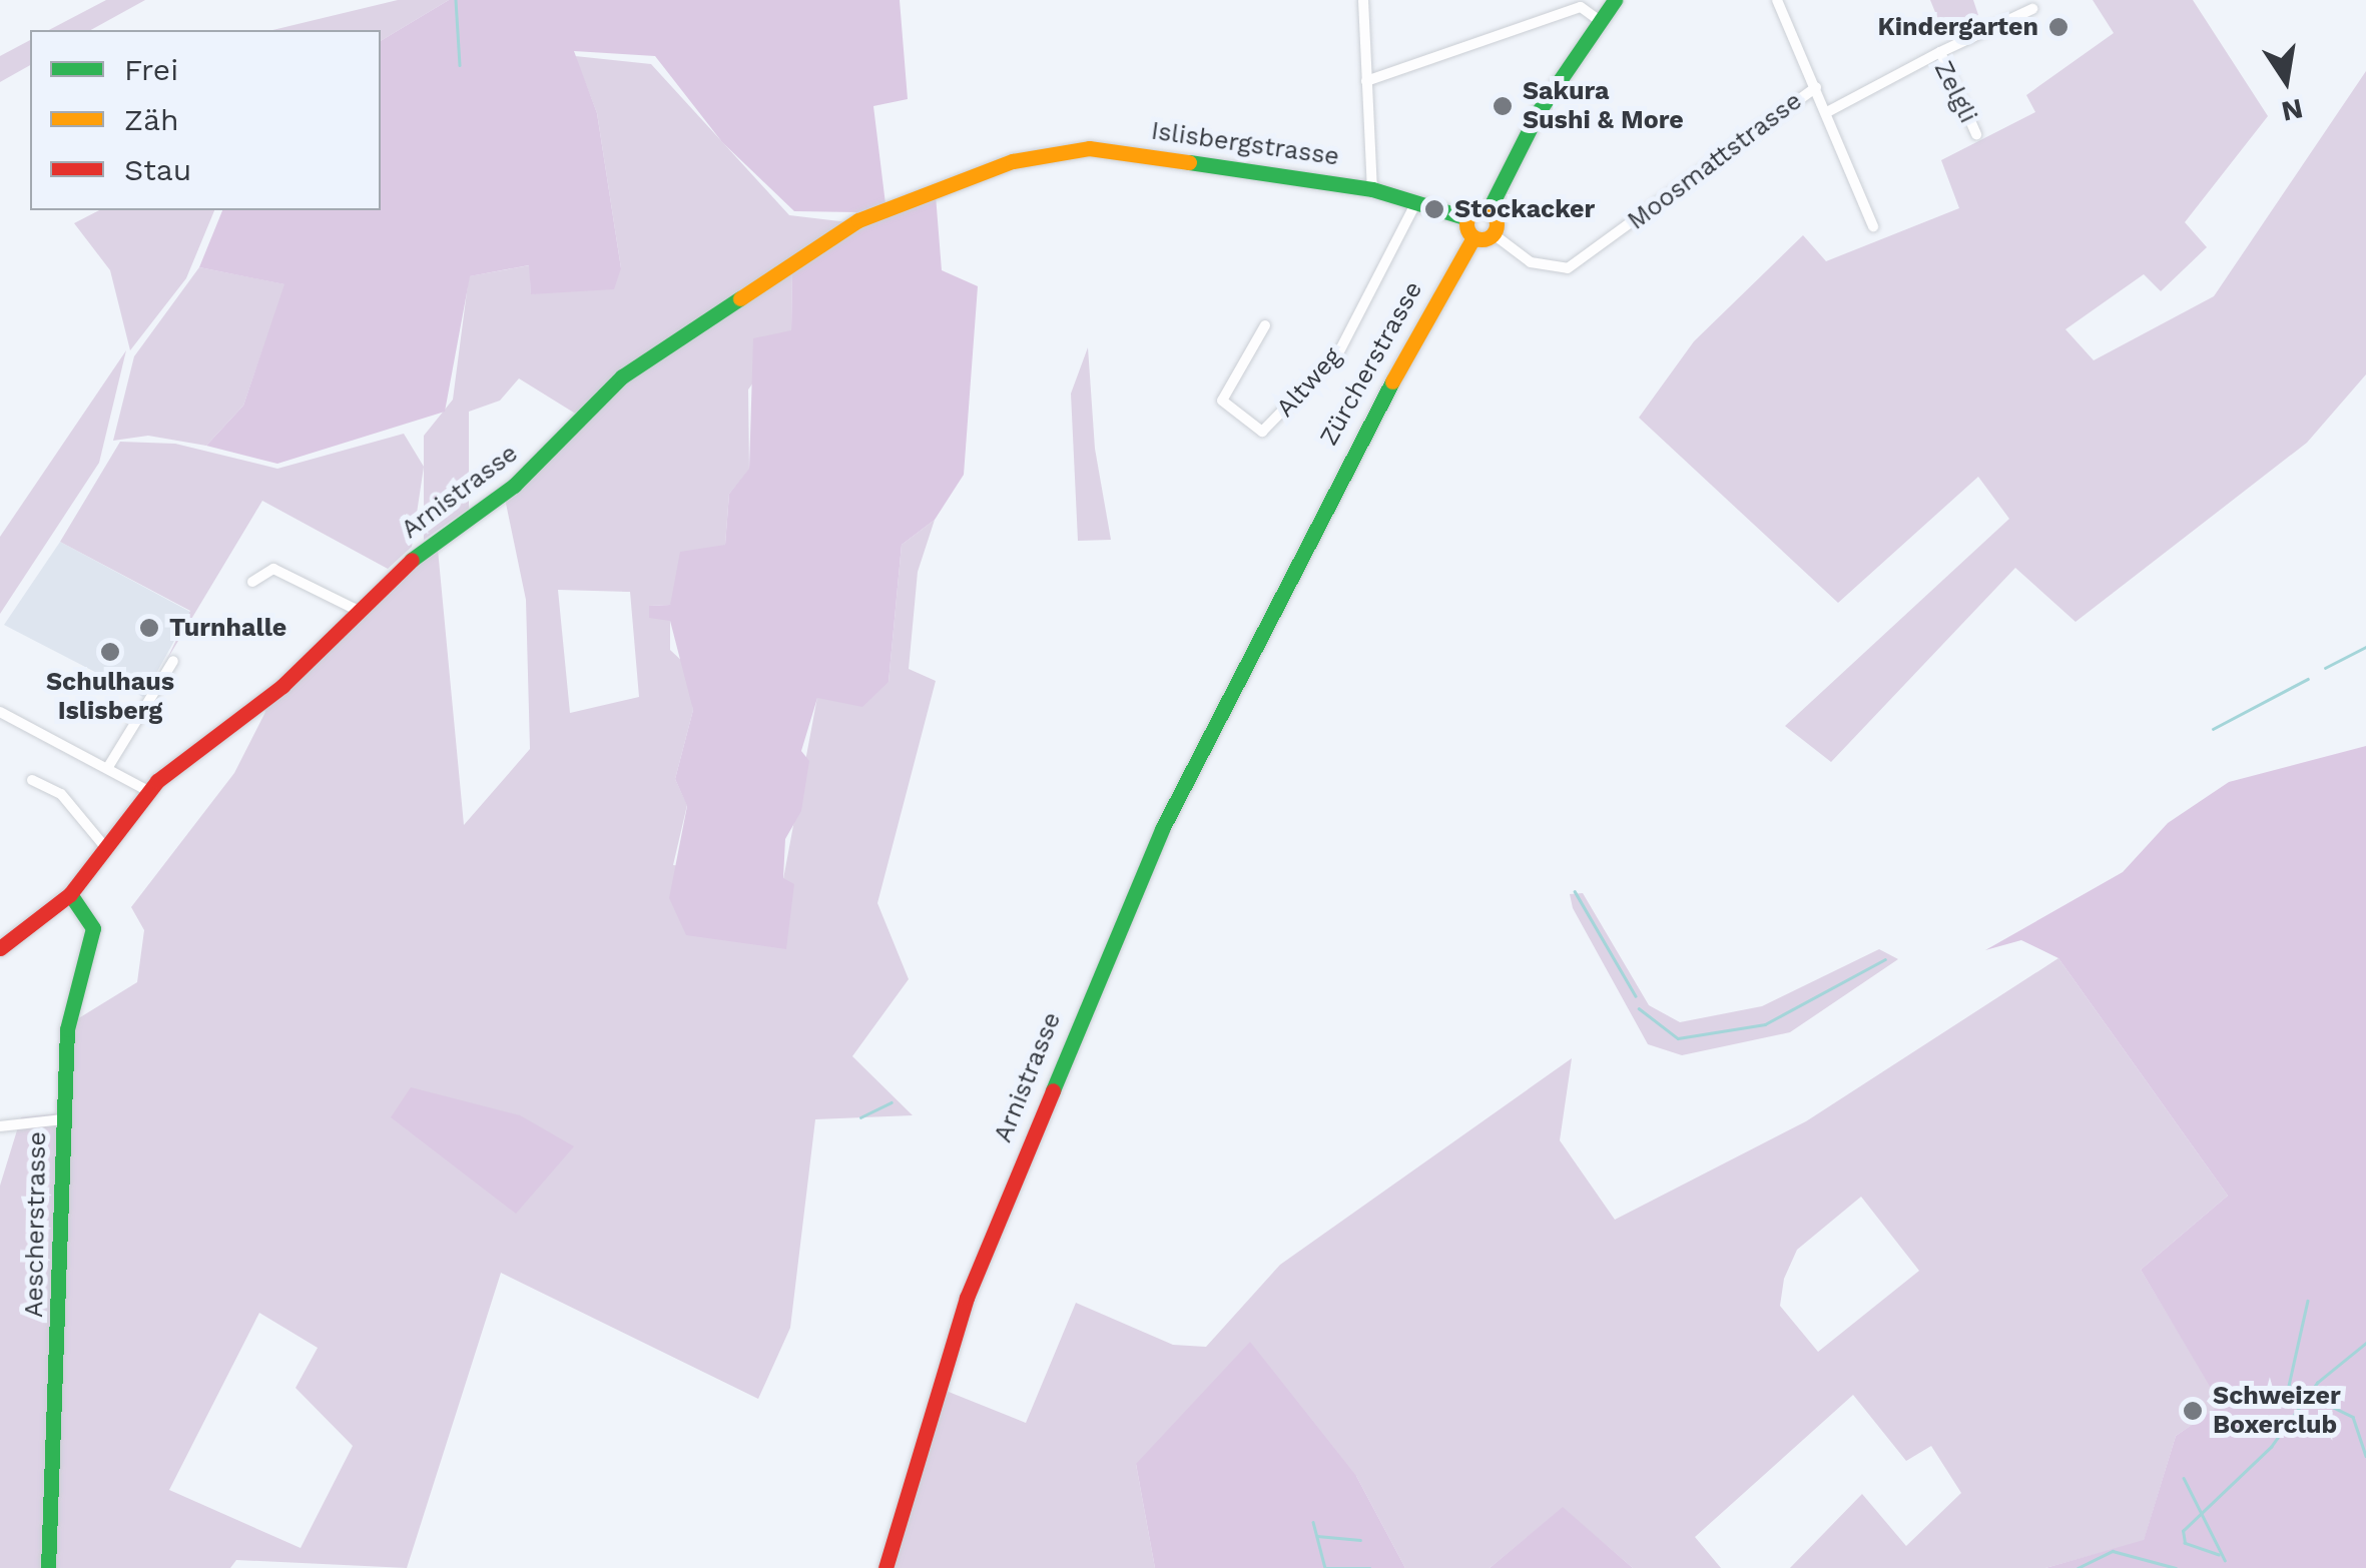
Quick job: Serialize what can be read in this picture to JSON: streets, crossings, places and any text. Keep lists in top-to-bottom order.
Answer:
{
  "streets": {
    "street": [
      "Zelgli",
      "Islisbergstrasse",
      "Moosmattstrasse",
      "Zürcherstrasse",
      "Altweg",
      "Arnistrasse",
      "Aescherstrasse"
    ]
  },
  "crossings": [
    ["Islisbergstrasse", "Altweg"],
    ["Islisbergstrasse", "Arnistrasse"],
    ["Zürcherstrasse", "Arnistrasse"],
    ["Arnistrasse", "Aescherstrasse"]
  ],
  "places": [
    "Kindergarten",
    "Sakura Sushi & More",
    "Stockacker",
    "Turnhalle",
    "Schulhaus Islisberg",
    "Schweizer Boxerclub"
  ],
  "legend": ["Frei", "Zäh", "Stau"],
  "north": "bottom"
}
